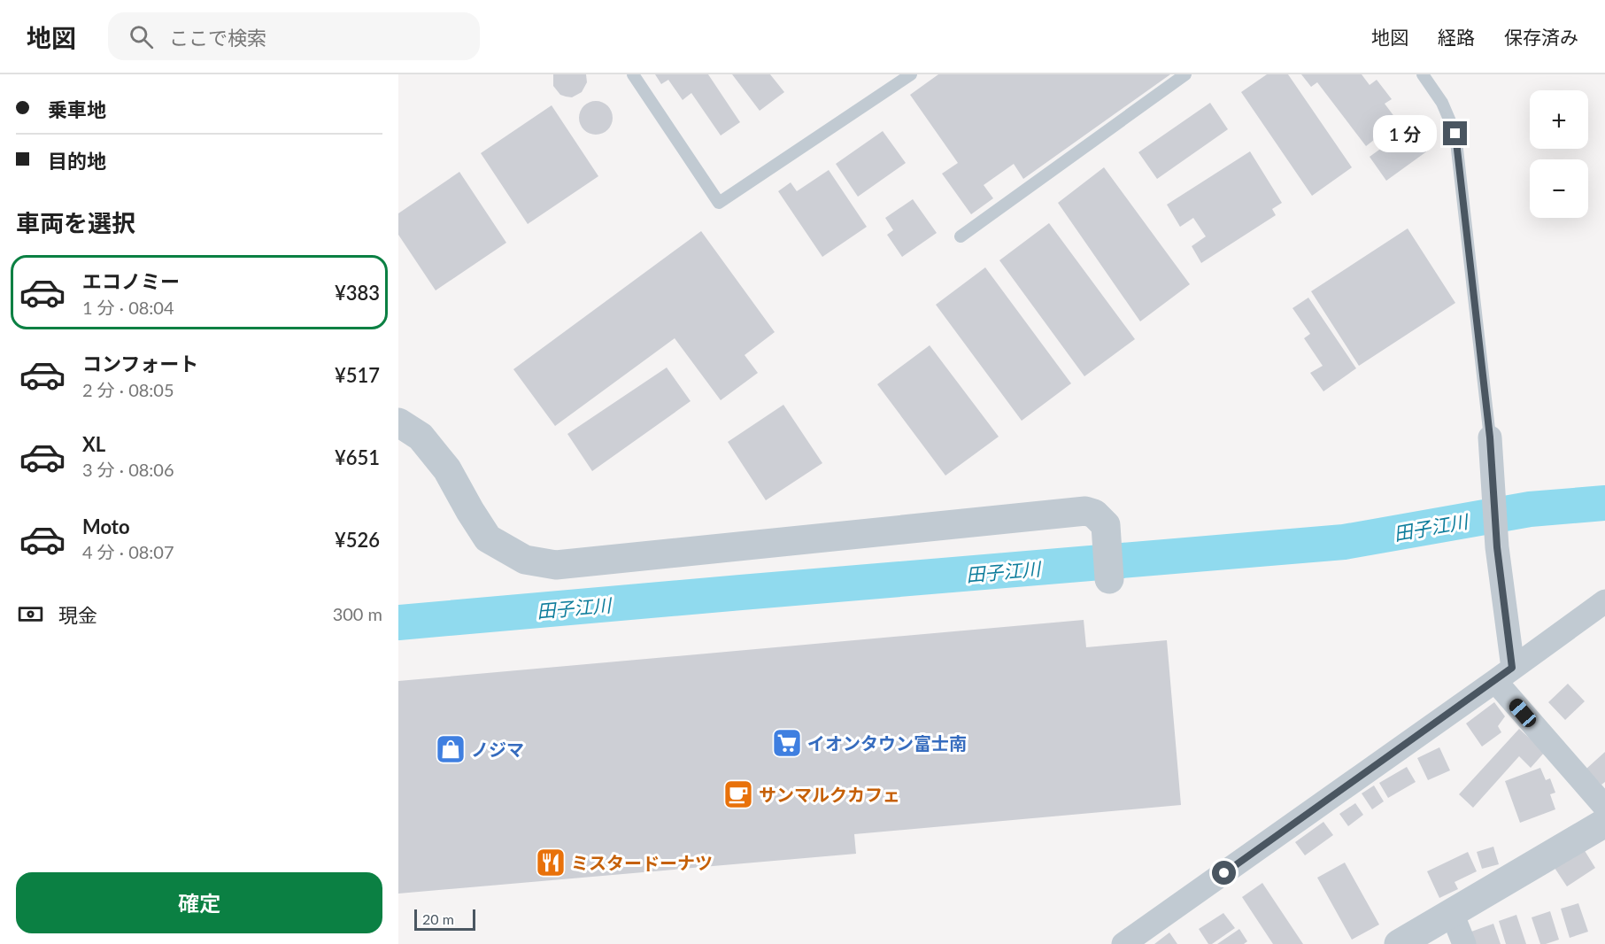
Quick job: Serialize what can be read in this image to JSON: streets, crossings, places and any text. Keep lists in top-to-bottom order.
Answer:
{
  "water": ["田子江川"],
  "places": {
    "supermarket": ["イオンタウン富士南"],
    "shop": ["ノジマ"],
    "cafe": ["サンマルクカフェ"],
    "restaurant": ["ミスタードーナツ"]
  },
  "scale_bar": "20 m",
  "page": {
    "header": "地図",
    "search": "ここで検索",
    "nav": ["地図", "経路", "保存済み"],
    "banner": ["乗車地", "目的地"],
    "map_buttons": ["+", "−"],
    "bubble": "1 分",
    "heading": "車両を選択",
    "list": [
      {
        "name": "エコノミー",
        "note": "1 分 · 08:04",
        "value": "¥383"
      },
      {
        "name": "コンフォート",
        "note": "2 分 · 08:05",
        "value": "¥517"
      },
      {
        "name": "XL",
        "note": "3 分 · 08:06",
        "value": "¥651"
      },
      {
        "name": "Moto",
        "note": "4 分 · 08:07",
        "value": "¥526"
      }
    ],
    "pay": ["現金", "300 m"],
    "buttons": "確定",
    "scale": "20 m"
  }
}
